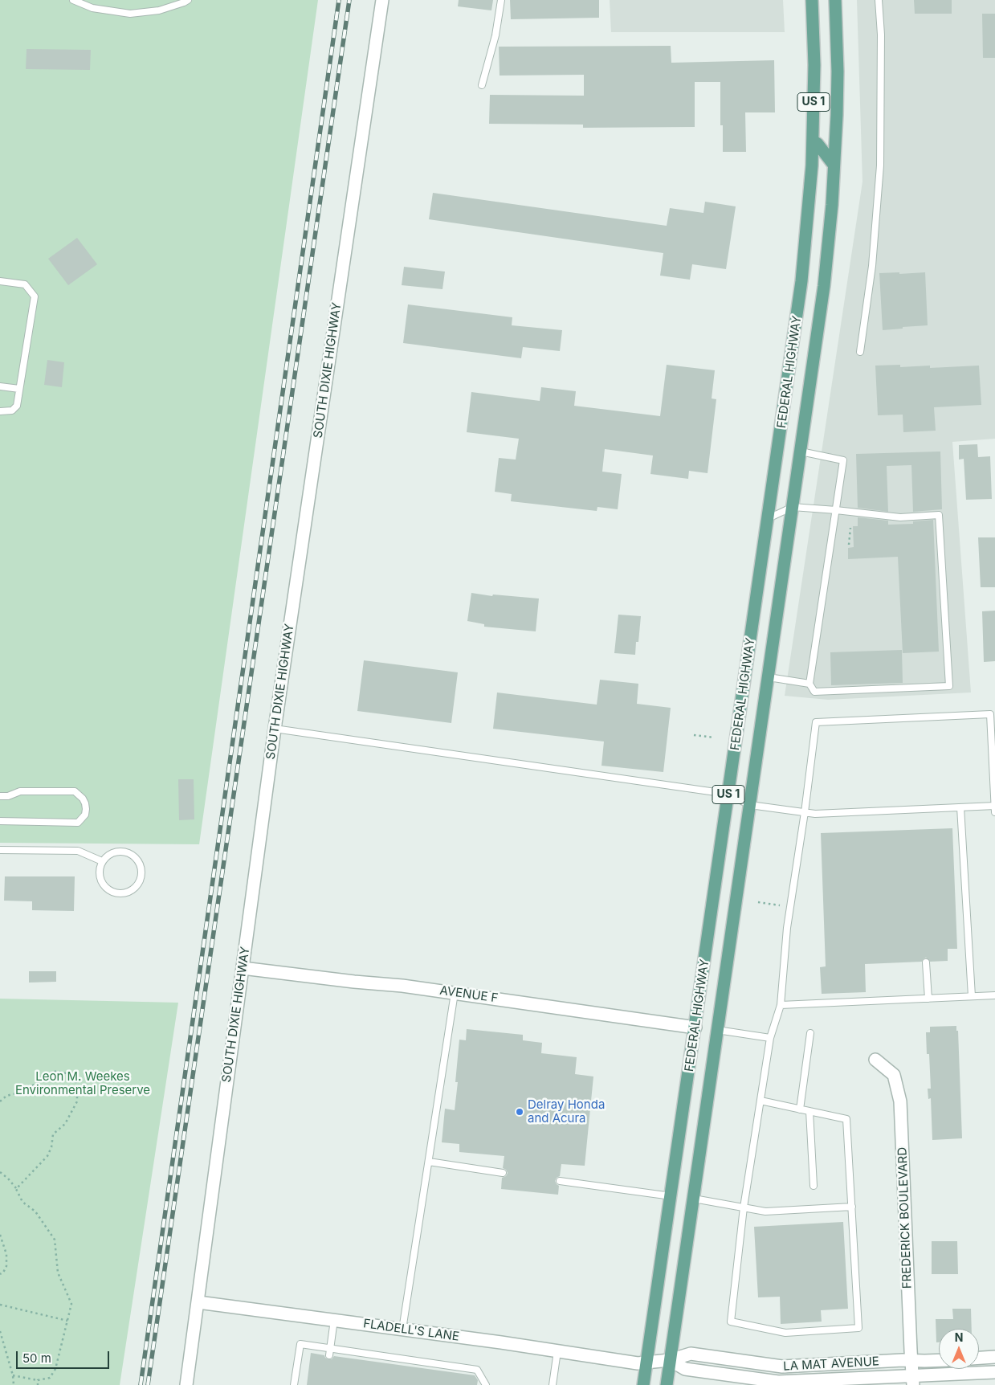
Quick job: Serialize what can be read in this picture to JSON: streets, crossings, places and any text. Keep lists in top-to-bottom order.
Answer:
{
  "streets": {
    "main road": ["US 1", "FEDERAL HIGHWAY"],
    "street": [
      "SOUTH DIXIE HIGHWAY",
      "AVENUE F",
      "FREDERICK BOULEVARD",
      "FLADELL'S LANE",
      "LA MAT AVENUE"
    ]
  },
  "crossings": [
    ["SOUTH DIXIE HIGHWAY", "AVENUE F"],
    ["SOUTH DIXIE HIGHWAY", "FLADELL'S LANE"],
    ["FEDERAL HIGHWAY", "AVENUE F"],
    ["FEDERAL HIGHWAY", "LA MAT AVENUE"],
    ["FREDERICK BOULEVARD", "LA MAT AVENUE"],
    ["FLADELL'S LANE", "LA MAT AVENUE"]
  ],
  "parks": ["Leon M. Weekes Environmental Preserve"],
  "places": ["Delray Honda and Acura"],
  "scale_bar": "50 m",
  "north": "top"
}
